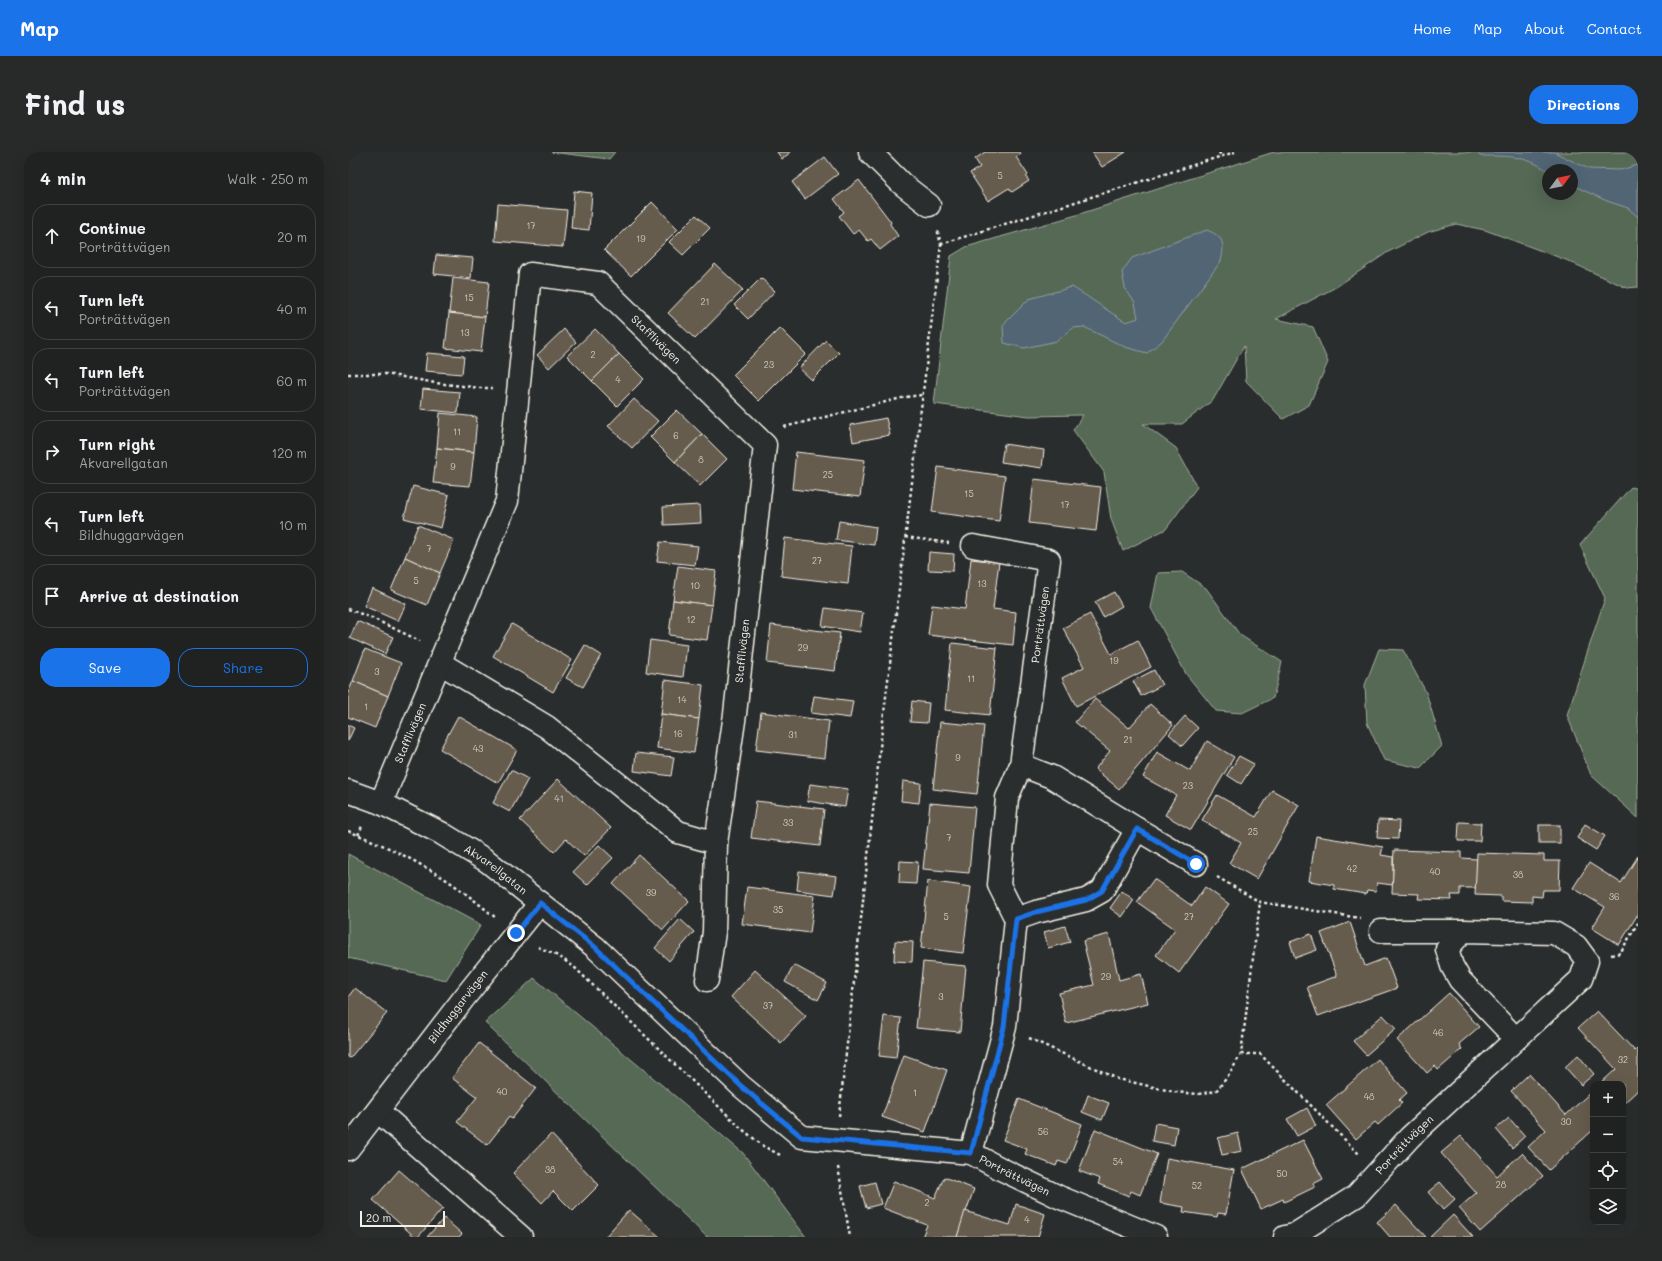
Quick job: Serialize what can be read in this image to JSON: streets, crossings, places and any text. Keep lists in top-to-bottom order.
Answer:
{
  "streets": {
    "street": [
      "Stafflivägen",
      "Porträttvägen",
      "Akvarellgatan",
      "Bildhuggarvägen"
    ]
  },
  "crossings": [
    ["Stafflivägen", "Akvarellgatan"],
    ["Porträttvägen", "Akvarellgatan"],
    ["Akvarellgatan", "Bildhuggarvägen"]
  ],
  "house_numbers": [
    "5",
    "17",
    "19",
    "15",
    "21",
    "13",
    "2",
    "23",
    "4",
    "11",
    "6",
    "8",
    "9",
    "25",
    "15",
    "17",
    "7",
    "27",
    "5",
    "13",
    "10",
    "12",
    "29",
    "19",
    "3",
    "11",
    "14",
    "1",
    "16",
    "31",
    "21",
    "43",
    "9",
    "23",
    "41",
    "33",
    "25",
    "7",
    "42",
    "40",
    "38",
    "39",
    "36",
    "35",
    "5",
    "27",
    "29",
    "3",
    "37",
    "46",
    "32",
    "40",
    "1",
    "48",
    "30",
    "56",
    "54",
    "38",
    "50",
    "28",
    "52",
    "2",
    "4"
  ],
  "scale_bar": "20 m",
  "north": "top right",
  "page": {
    "header": "Map",
    "nav": [
      "Home",
      "Map",
      "About",
      "Contact"
    ],
    "buttons": [
      "Directions",
      ["Save", "Share"]
    ],
    "title": "Find us",
    "heading": ["4 min", "Walk · 250 m"],
    "list": [
      ["Continue", "Porträttvägen", "20 m"],
      ["Turn left", "Porträttvägen", "40 m"],
      ["Turn left", "Porträttvägen", "60 m"],
      ["Turn right", "Akvarellgatan", "120 m"],
      ["Turn left", "Bildhuggarvägen", "10 m"],
      "Arrive at destination"
    ],
    "map_buttons": ["+", "−"],
    "scale": "20 m"
  }
}
